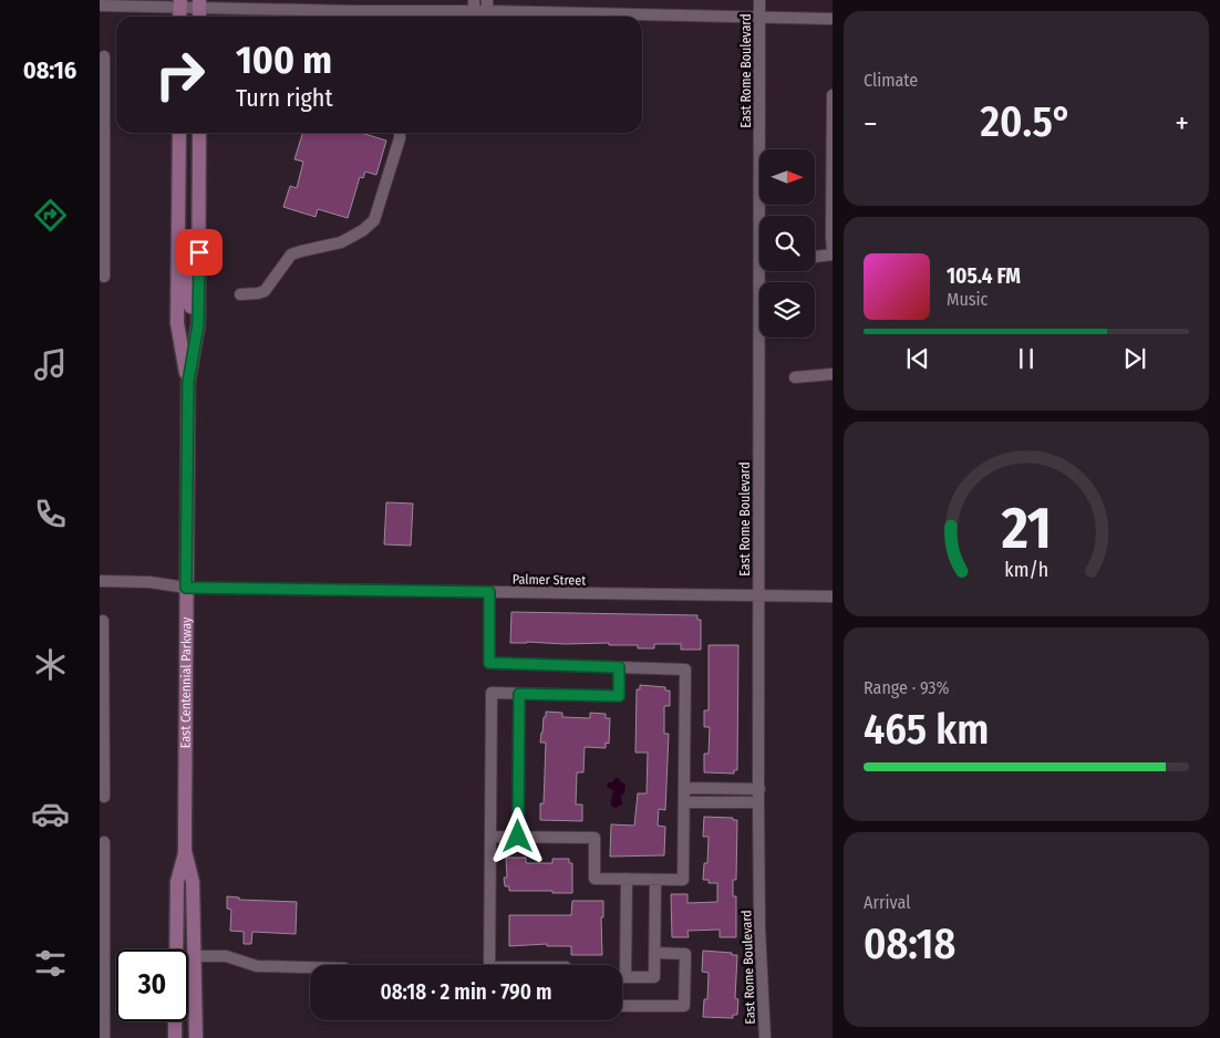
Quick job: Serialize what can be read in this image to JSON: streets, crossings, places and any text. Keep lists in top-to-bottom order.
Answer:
{
  "streets": {
    "main road": ["East Centennial Parkway"],
    "street": ["East Rome Boulevard", "Palmer Street"]
  },
  "crossings": [
    ["East Rome Boulevard", "Palmer Street"],
    ["Palmer Street", "East Centennial Parkway"]
  ],
  "north": "right",
  "page": {
    "tabs": "08:16",
    "tile": [
      "Climate",
      ["Range · 93%", "465 km"],
      ["Arrival", "08:18"]
    ],
    "turn": ["100 m", "Turn right"],
    "heat": ["−", "20.5°", "+"],
    "song": ["105.4 FM", "Music"],
    "limit": "30",
    "trip": "08:18 · 2 min · 790 m",
    "gauge": ["21", "km/h"]
  }
}
